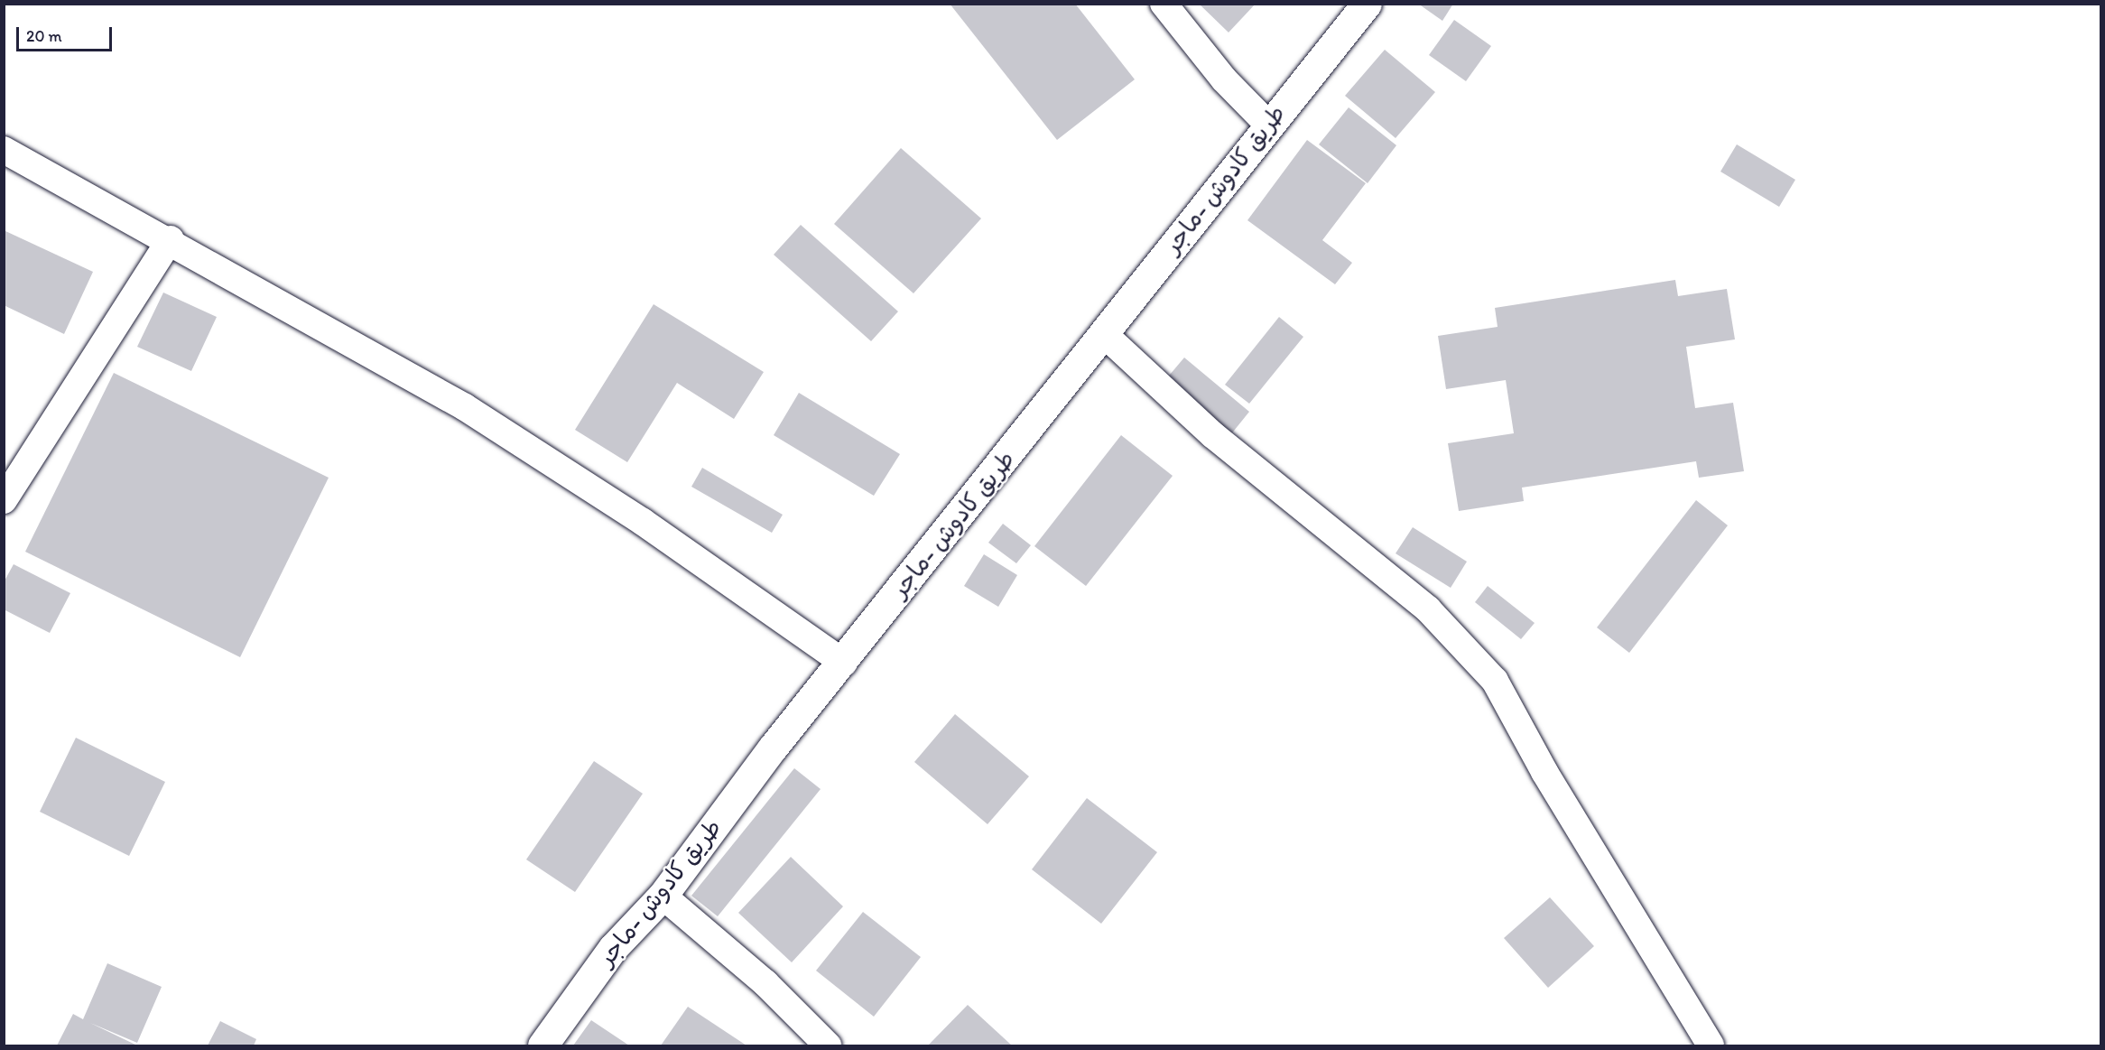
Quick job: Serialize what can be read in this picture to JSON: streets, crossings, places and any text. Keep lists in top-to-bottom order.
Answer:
{
  "streets": {
    "highway": ["طريق كادوش -ماجر"]
  },
  "scale_bar": "20 m"
}
